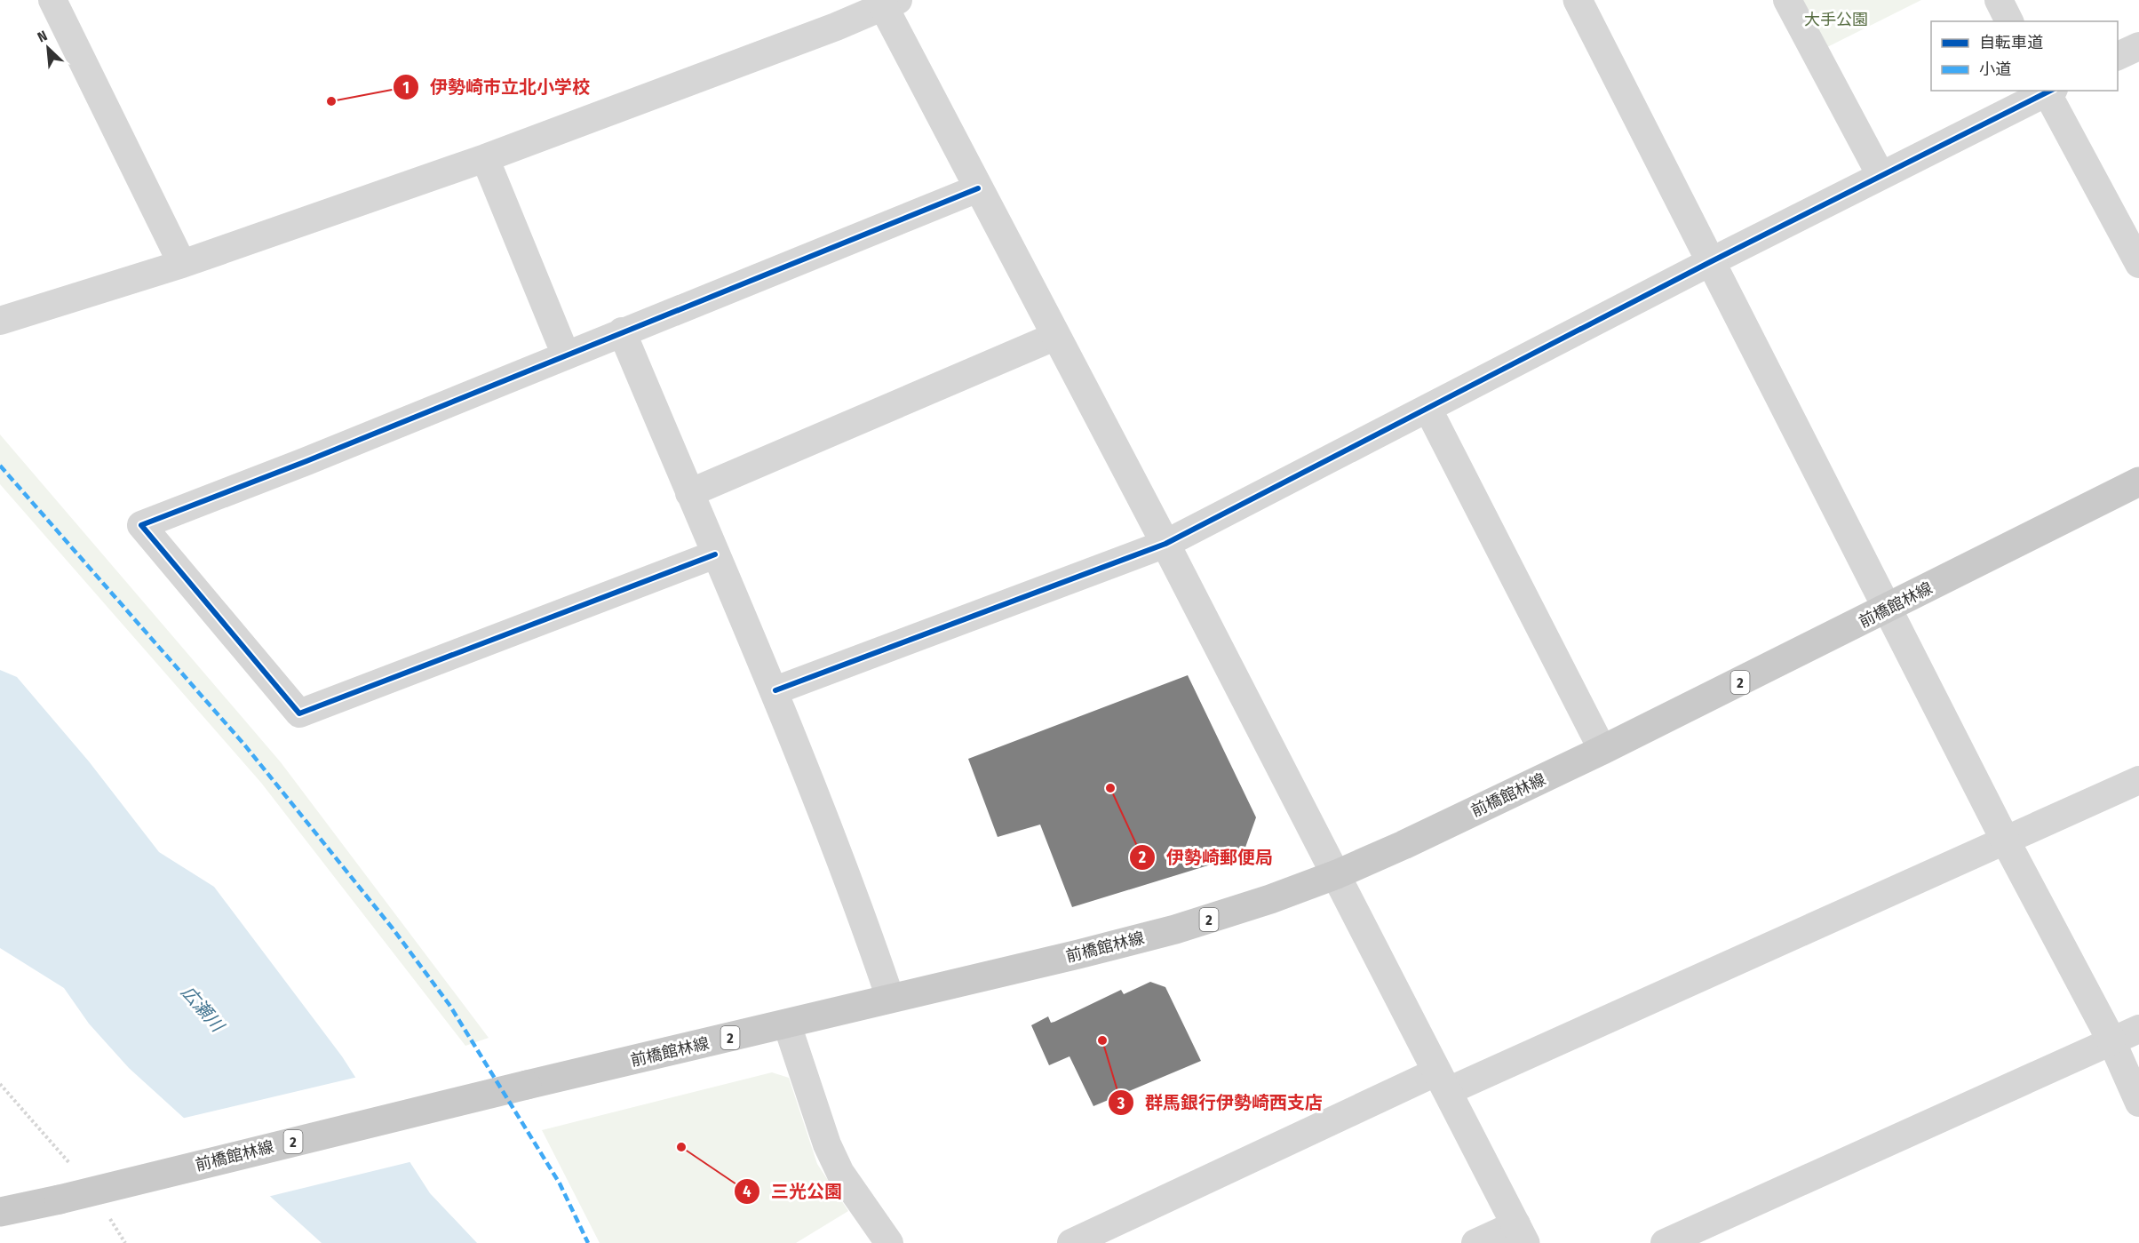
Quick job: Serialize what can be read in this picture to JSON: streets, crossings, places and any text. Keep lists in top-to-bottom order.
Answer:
{
  "streets": {
    "main road": ["前橋館林線", "2"]
  },
  "water": ["広瀬川"],
  "parks": ["大手公園"],
  "places": [
    "伊勢崎市立北小学校",
    "伊勢崎郵便局",
    "群馬銀行伊勢崎西支店",
    "三光公園"
  ],
  "legend": ["自転車道", "小道"],
  "north": "top left"
}
